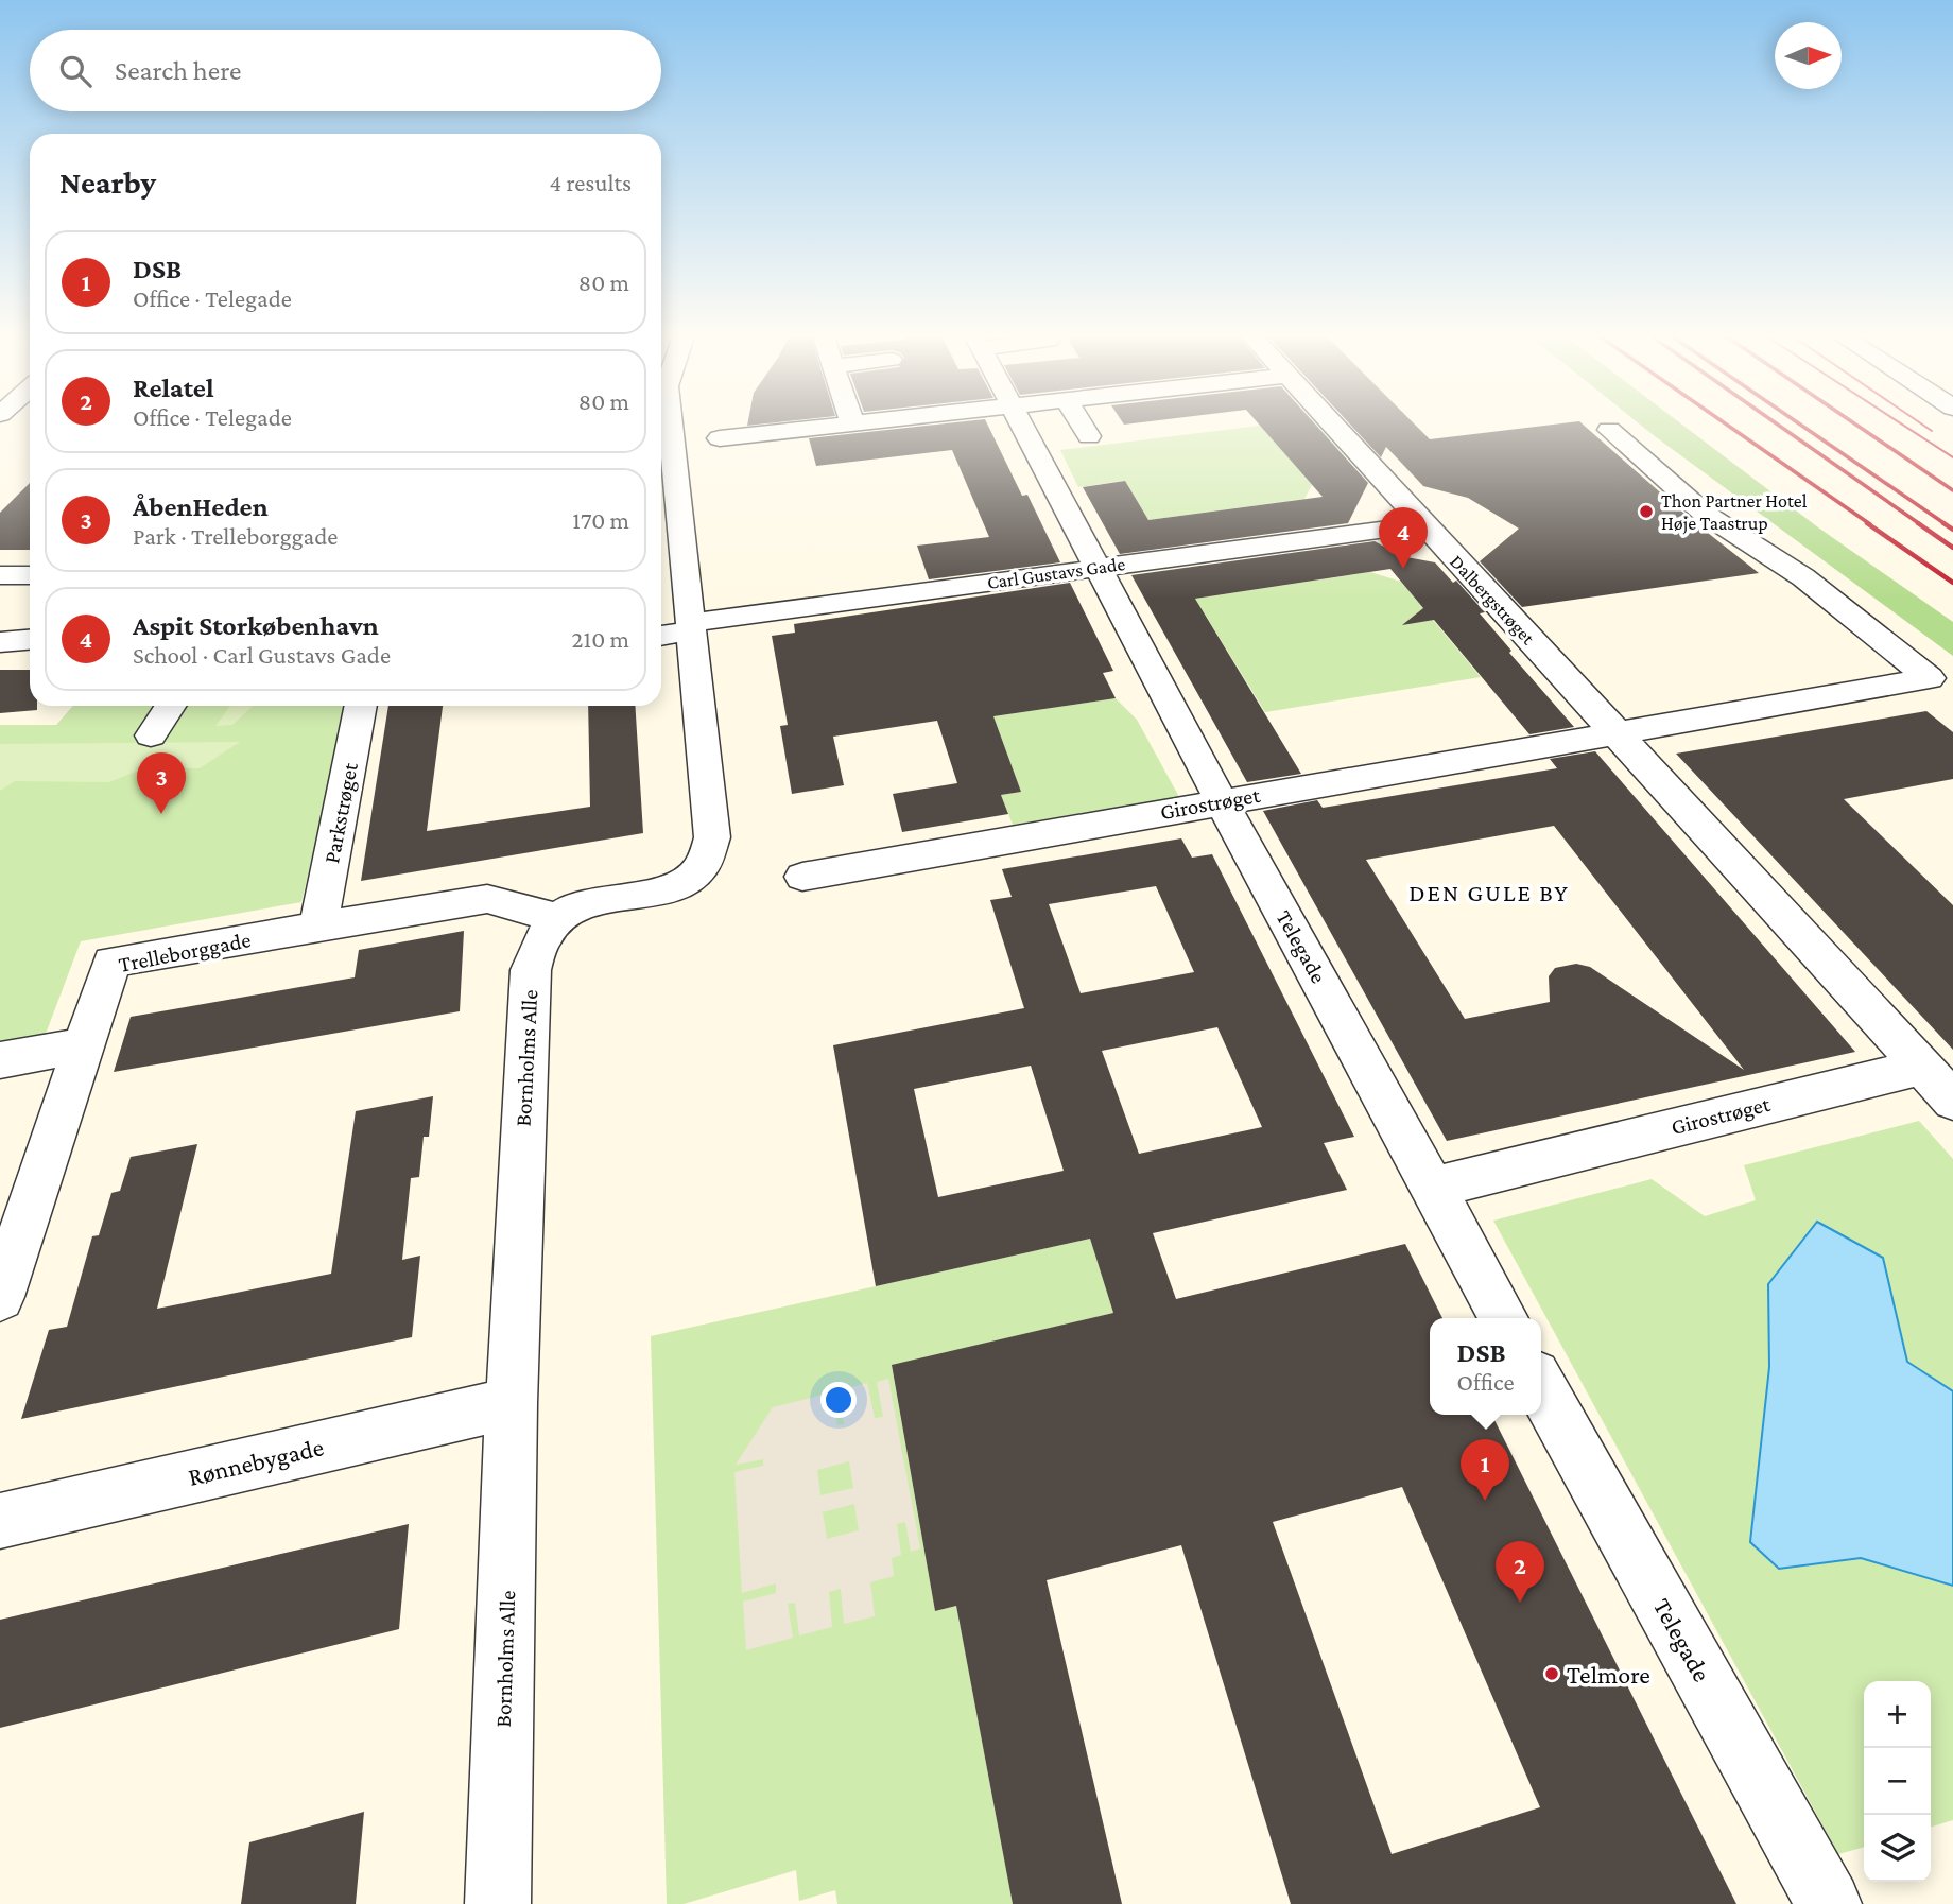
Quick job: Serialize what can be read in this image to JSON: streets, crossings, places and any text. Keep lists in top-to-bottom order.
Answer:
{
  "streets": {
    "street": [
      "Carl Gustavs Gade",
      "Dalbergstrøget",
      "Girostrøget",
      "Parkstrøget",
      "Telegade",
      "Trelleborggade",
      "Bornholms Alle",
      "Rønnebygade"
    ]
  },
  "crossings": [
    ["Carl Gustavs Gade", "Dalbergstrøget"],
    ["Carl Gustavs Gade", "Telegade"],
    ["Dalbergstrøget", "Girostrøget"],
    ["Girostrøget", "Telegade"],
    ["Parkstrøget", "Trelleborggade"],
    ["Trelleborggade", "Bornholms Alle"],
    ["Bornholms Alle", "Rønnebygade"]
  ],
  "districts": ["DEN GULE BY"],
  "places": ["Thon Partner Hotel Høje Taastrup", "Telmore"],
  "north": "right",
  "page": {
    "search": "Search here",
    "heading": ["Nearby", "4 results"],
    "list": [
      {
        "mark": "1",
        "name": "DSB",
        "note": "Office · Telegade",
        "value": "80 m"
      },
      {
        "mark": "2",
        "name": "Relatel",
        "note": "Office · Telegade",
        "value": "80 m"
      },
      {
        "mark": "3",
        "name": "ÅbenHeden",
        "note": "Park · Trelleborggade",
        "value": "170 m"
      },
      {
        "mark": "4",
        "name": "Aspit Storkøbenhavn",
        "note": "School · Carl Gustavs Gade",
        "value": "210 m"
      }
    ],
    "pins": [
      "4",
      "3",
      "1",
      "2"
    ],
    "popup": ["DSB", "Office"],
    "map_buttons": ["+", "−"]
  }
}
